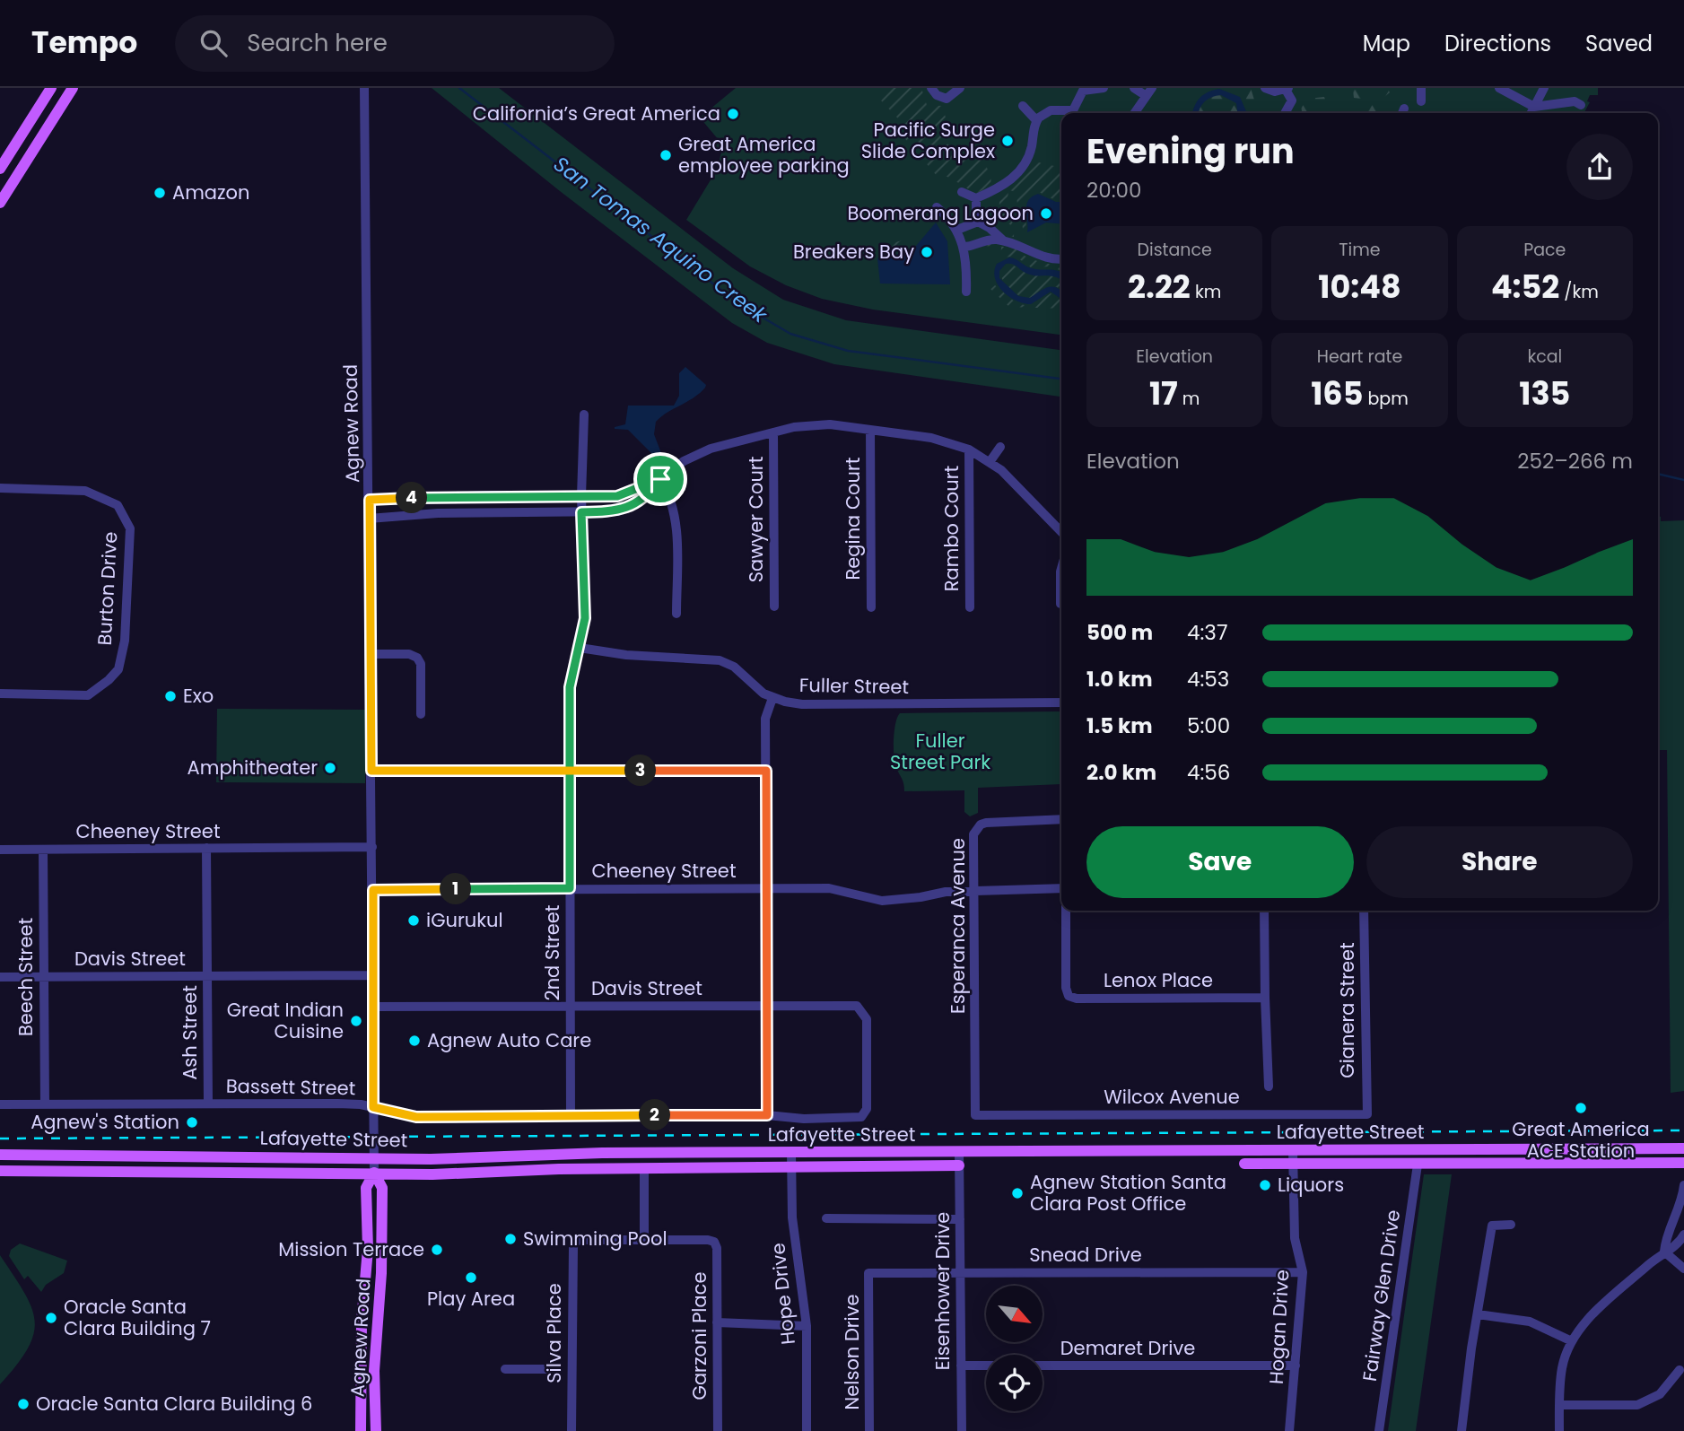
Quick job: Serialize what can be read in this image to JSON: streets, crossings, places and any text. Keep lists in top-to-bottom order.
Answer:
{
  "streets": {
    "main road": ["Agnew Road", "Lafayette Street"],
    "street": [
      "Regina Court",
      "Sawyer Court",
      "Rambo Court",
      "Burton Drive",
      "Fuller Street",
      "Cheeney Street",
      "Esperanca Avenue",
      "2nd Street",
      "Davis Street",
      "Beech Street",
      "Lenox Place",
      "Gianera Street",
      "Ash Street",
      "Bassett Street",
      "Wilcox Avenue",
      "Snead Drive",
      "Eisenhower Drive",
      "Hope Drive",
      "Fairway Glen Drive",
      "Hogan Drive",
      "Silva Place",
      "Garzoni Place",
      "Demaret Drive",
      "Nelson Drive"
    ]
  },
  "crossings": [
    ["Agnew Road", "Cheeney Street"],
    ["Agnew Road", "Davis Street"],
    ["Agnew Road", "Bassett Street"],
    ["Agnew Road", "Lafayette Street"],
    ["Fuller Street", "2nd Street"],
    ["Cheeney Street", "Esperanca Avenue"],
    ["Cheeney Street", "2nd Street"],
    ["Cheeney Street", "Beech Street"],
    ["Cheeney Street", "Ash Street"],
    ["Esperanca Avenue", "Wilcox Avenue"],
    ["2nd Street", "Davis Street"],
    ["2nd Street", "Bassett Street"],
    ["Davis Street", "Beech Street"],
    ["Davis Street", "Ash Street"],
    ["Davis Street", "Bassett Street"],
    ["Beech Street", "Bassett Street"],
    ["Gianera Street", "Wilcox Avenue"],
    ["Ash Street", "Bassett Street"],
    ["Lafayette Street", "Eisenhower Drive"],
    ["Lafayette Street", "Hope Drive"],
    ["Lafayette Street", "Fairway Glen Drive"],
    ["Lafayette Street", "Hogan Drive"],
    ["Snead Drive", "Eisenhower Drive"],
    ["Snead Drive", "Hogan Drive"],
    ["Snead Drive", "Nelson Drive"],
    ["Eisenhower Drive", "Demaret Drive"],
    ["Hogan Drive", "Demaret Drive"],
    ["Silva Place", "Garzoni Place"]
  ],
  "water": ["San Tomas Aquino Creek"],
  "parks": ["Fuller Street Park"],
  "places": [
    "California’s Great America",
    "Pacific Surge Slide Complex",
    "Great America employee parking",
    "Amazon",
    "Boomerang Lagoon",
    "Breakers Bay",
    "Exo",
    "Amphitheater",
    "iGurukul",
    "Great Indian Cuisine",
    "Agnew Auto Care",
    "Great America ACE Station",
    "Agnew's Station",
    "Liquors",
    "Agnew Station Santa Clara Post Office",
    "Swimming Pool",
    "Mission Terrace",
    "Play Area",
    "Oracle Santa Clara Building 7",
    "Oracle Santa Clara Building 6"
  ],
  "north": "bottom right",
  "page": {
    "header": "Tempo",
    "search": "Search here",
    "nav": ["Map", "Directions", "Saved"],
    "heading": ["Evening run", "20:00"],
    "stats": [
      ["Distance", "2.22 km"],
      ["Time", "10:48"],
      ["Pace", "4:52 /km"],
      ["Elevation", "17 m"],
      ["Heart rate", "165 bpm"],
      ["kcal", "135"]
    ],
    "chart": ["Elevation", "252–266 m"],
    "pins": [
      "4",
      "3",
      "1",
      "2"
    ],
    "list": [
      {
        "name": "500 m",
        "note": "4:37"
      },
      {
        "name": "1.0 km",
        "note": "4:53"
      },
      {
        "name": "1.5 km",
        "note": "5:00"
      },
      {
        "name": "2.0 km",
        "note": "4:56"
      }
    ],
    "buttons": ["Save", "Share"]
  }
}
